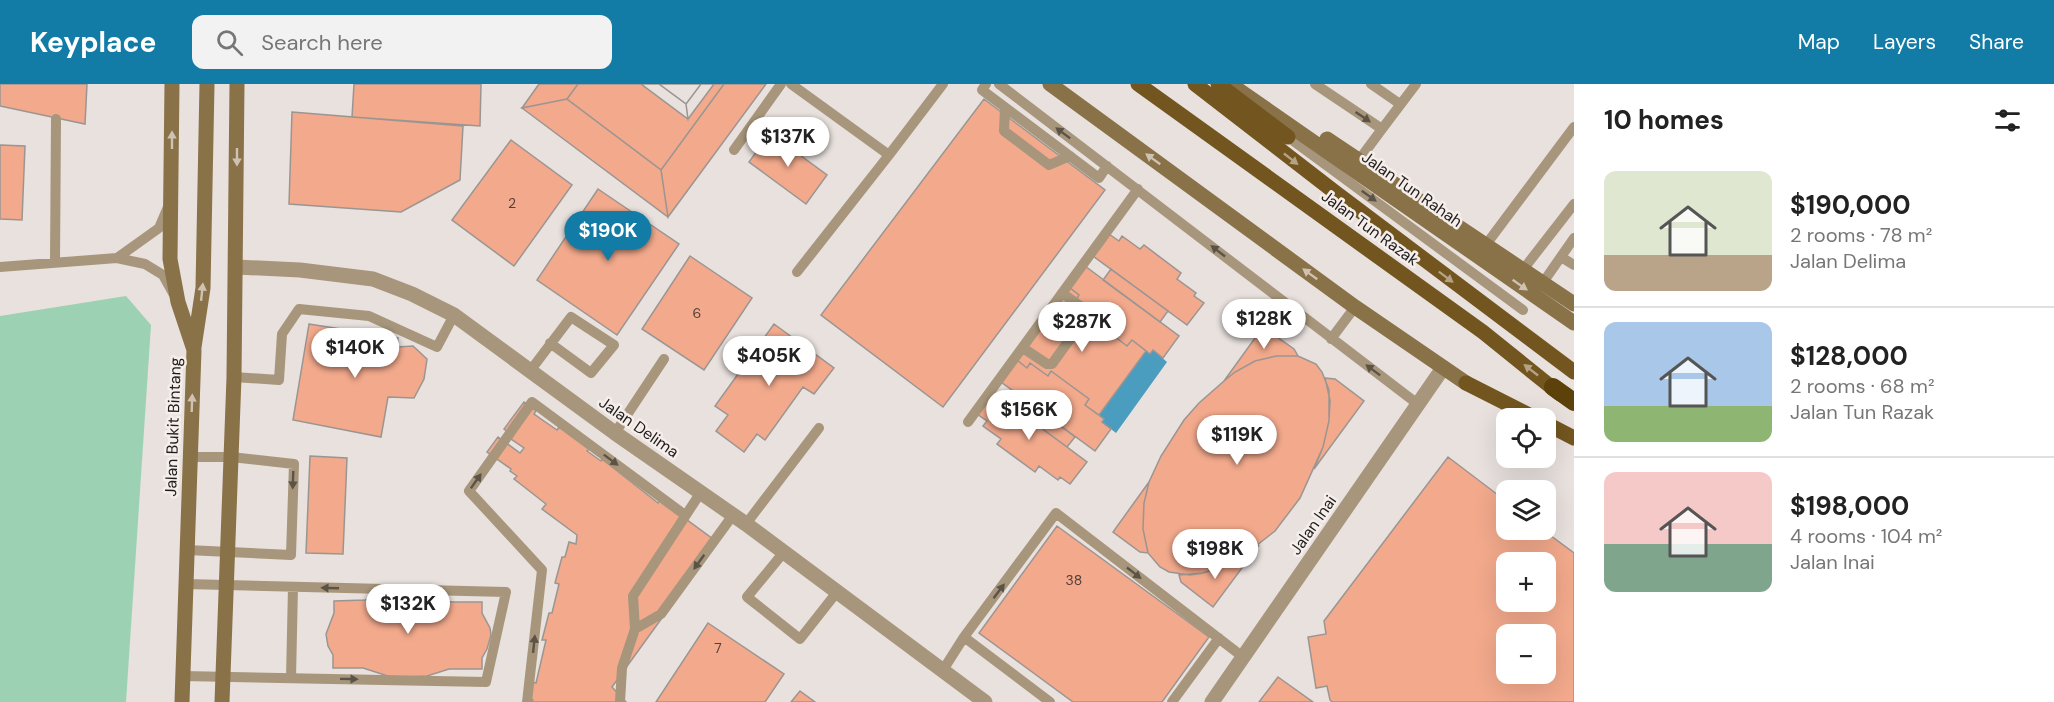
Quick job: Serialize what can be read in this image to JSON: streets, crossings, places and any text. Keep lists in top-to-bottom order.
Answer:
{
  "streets": {
    "main road": ["Jalan Tun Rahah", "Jalan Tun Razak", "Jalan Bukit Bintang"],
    "street": ["Jalan Delima", "Jalan Inai"]
  },
  "house_numbers": [
    "2",
    "6",
    "38",
    "7"
  ],
  "page": {
    "header": "Keyplace",
    "search": "Search here",
    "nav": ["Map", "Layers", "Share"],
    "heading": "10 homes",
    "price": [
      "$137K",
      "$190K",
      "$128K",
      "$287K",
      "$140K",
      "$405K",
      "$156K",
      "$119K",
      "$198K",
      "$132K"
    ],
    "list": [
      {
        "name": "$190,000",
        "note": "2 rooms · 78 m² · Jalan Delima"
      },
      {
        "name": "$128,000",
        "note": "2 rooms · 68 m² · Jalan Tun Razak"
      },
      {
        "name": "$198,000",
        "note": "4 rooms · 104 m² · Jalan Inai"
      }
    ],
    "map_buttons": ["+", "−"]
  }
}
